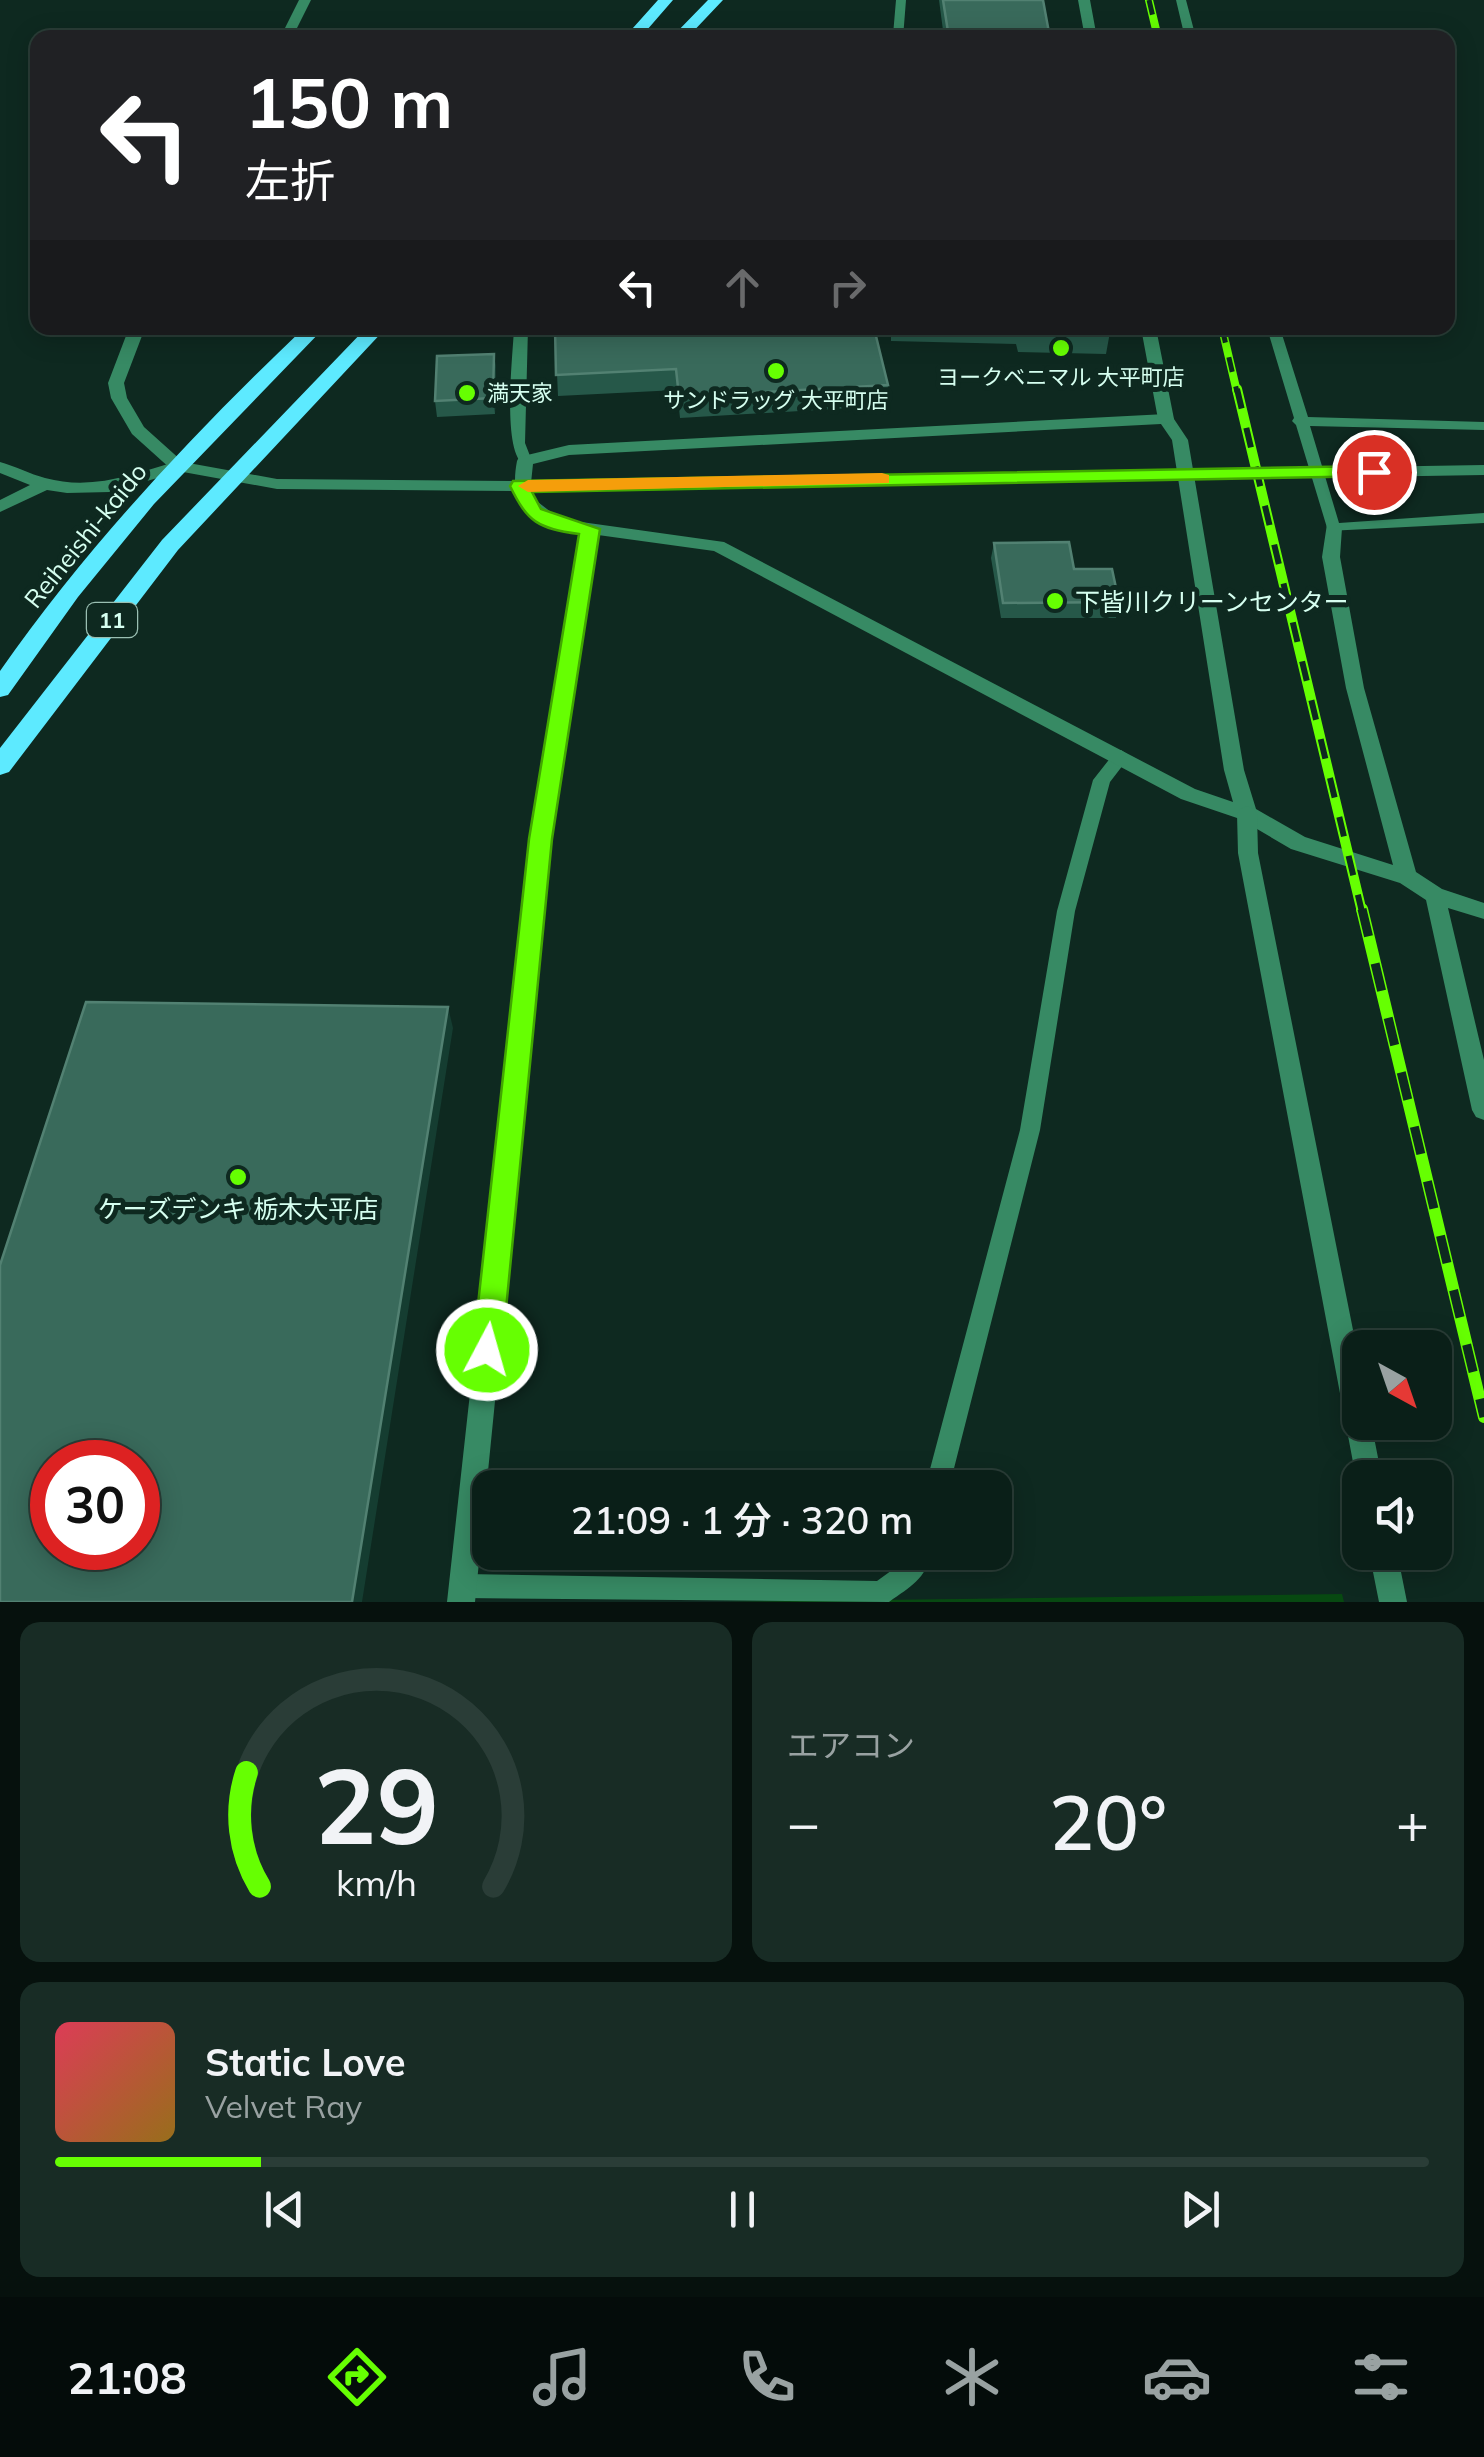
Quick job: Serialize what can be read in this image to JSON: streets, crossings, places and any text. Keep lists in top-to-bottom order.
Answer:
{
  "streets": {
    "main road": ["Reiheishi-kaido", "11"]
  },
  "crossings": [
    ["Reiheishi-kaido", "11"]
  ],
  "places": [
    "ヨークベニマル 大平町店",
    "サンドラッグ 大平町店",
    "満天家",
    "下皆川クリーンセンター",
    "ケーズデンキ 栃木大平店"
  ],
  "north": "bottom right",
  "page": {
    "turn": ["150 m", "左折"],
    "limit": "30",
    "trip": "21:09 · 1 分 · 320 m",
    "tile": "エアコン",
    "heat": ["−", "20°", "+"],
    "song": ["Static Love", "Velvet Ray"],
    "tabs": "21:08",
    "gauge": ["29", "km/h"]
  }
}
